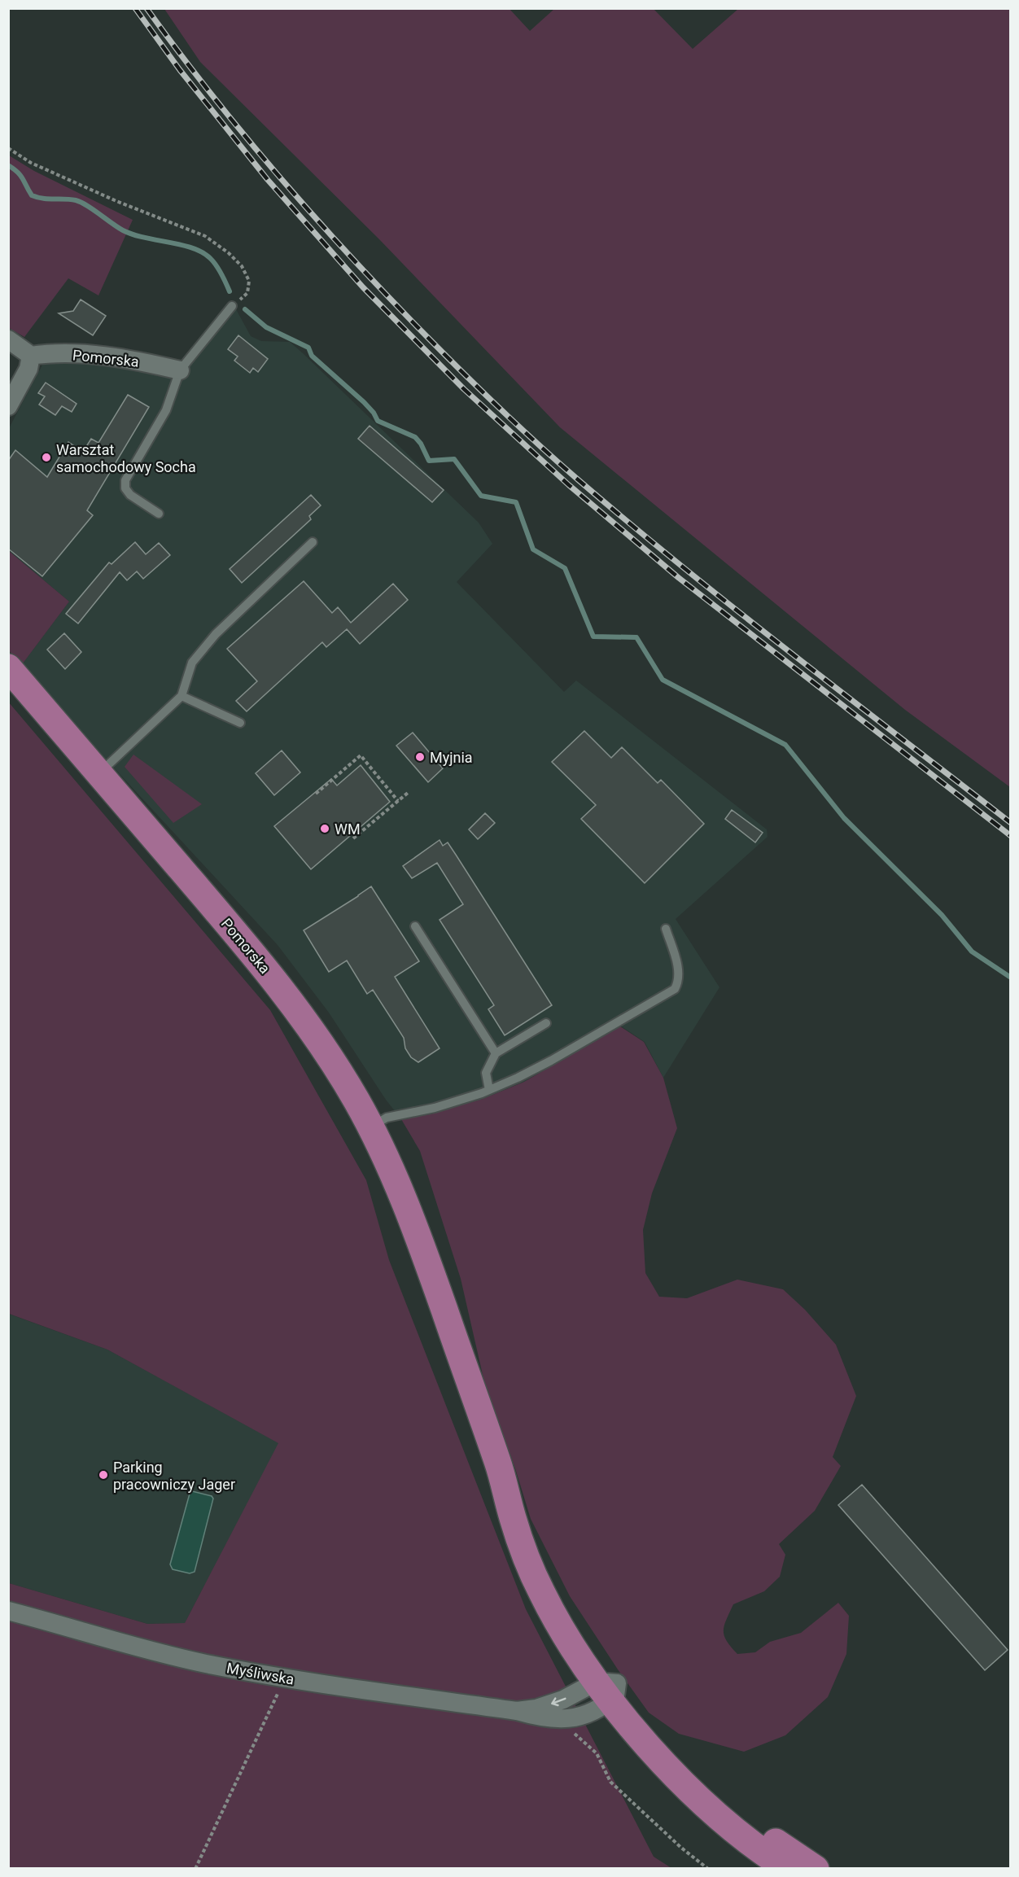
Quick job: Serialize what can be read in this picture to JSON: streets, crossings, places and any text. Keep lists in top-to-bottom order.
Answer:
{
  "streets": {
    "main road": ["Pomorska"],
    "street": ["Myśliwska"]
  },
  "crossings": [
    ["Pomorska", "Myśliwska"]
  ],
  "places": [
    "Warsztat samochodowy Socha",
    "Myjnia",
    "WM",
    "Parking pracowniczy Jager"
  ]
}
